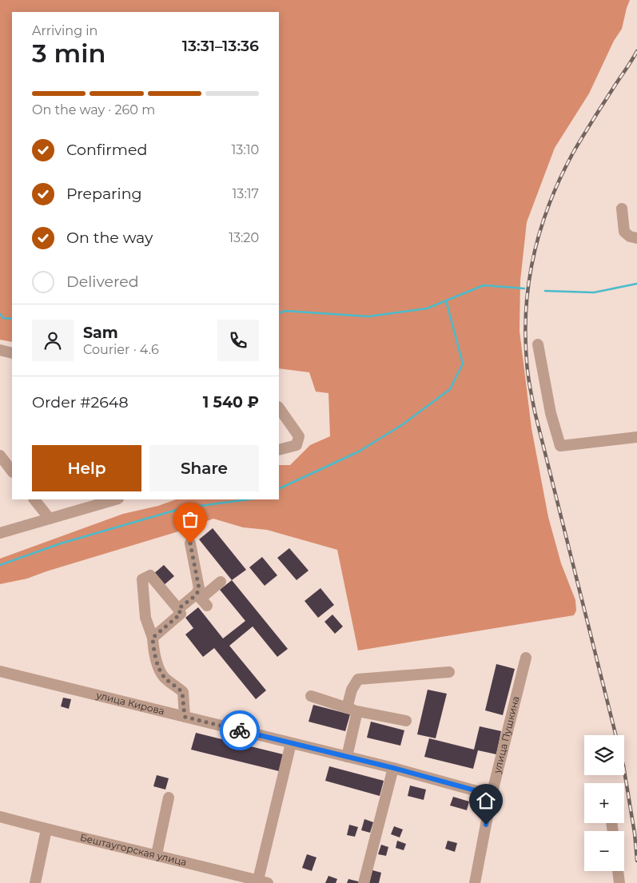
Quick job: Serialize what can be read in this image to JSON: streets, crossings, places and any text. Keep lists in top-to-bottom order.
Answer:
{
  "streets": {
    "street": ["улица Кирова", "улица Пушкина", "Бештаугорская улица"]
  },
  "crossings": [
    ["улица Кирова", "улица Пушкина"]
  ],
  "page": {
    "heading": ["3 min", "Arriving in", "13:31–13:36"],
    "panel": [
      "Sam",
      "Courier · 4.6",
      "Order #2648",
      "1 540 ₽"
    ],
    "bar": "On the way · 260 m",
    "list": [
      ["Confirmed", "13:10"],
      ["Preparing", "13:17"],
      ["On the way", "13:20"],
      "Delivered"
    ],
    "buttons": ["Help", "Share"],
    "map_buttons": ["+", "−"]
  }
}
